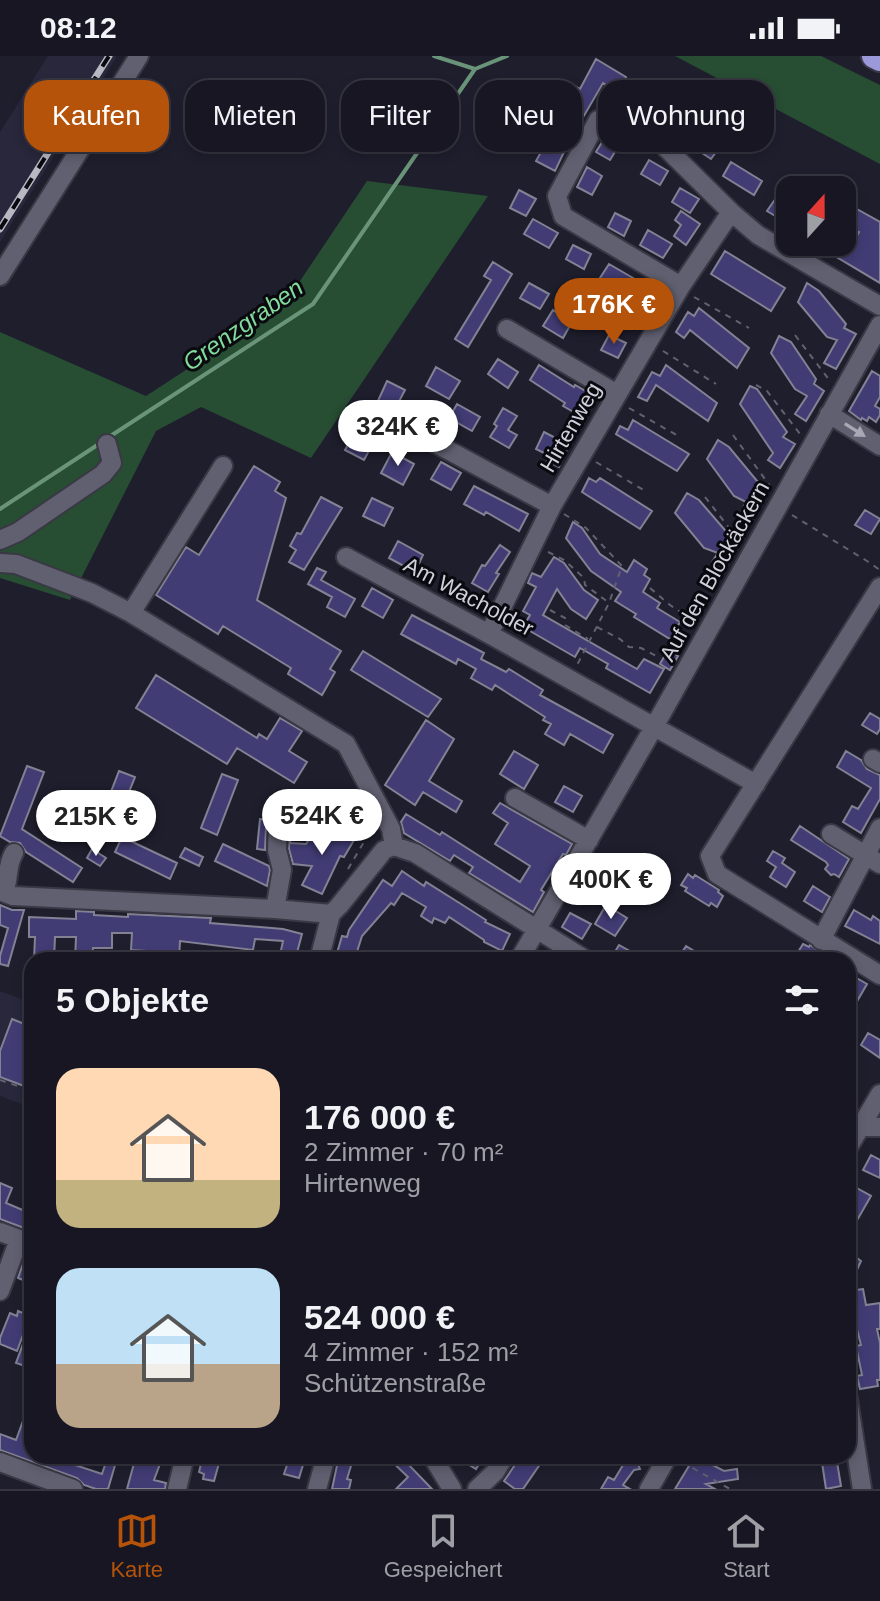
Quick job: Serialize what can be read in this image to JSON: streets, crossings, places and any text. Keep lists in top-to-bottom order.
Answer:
{
  "streets": {
    "street": ["Hirtenweg", "Auf den Blockäckern", "Am Wacholder"]
  },
  "crossings": [
    ["Hirtenweg", "Am Wacholder"],
    ["Auf den Blockäckern", "Am Wacholder"]
  ],
  "water": ["Grenzgraben"],
  "north": "top",
  "page": {
    "status": "08:12",
    "chip": [
      "Kaufen",
      "Mieten",
      "Filter",
      "Neu",
      "Wohnung"
    ],
    "price": [
      "176K €",
      "324K €",
      "524K €",
      "215K €",
      "400K €"
    ],
    "heading": "5 Objekte",
    "list": [
      {
        "name": "176 000 €",
        "note": "2 Zimmer · 70 m² · Hirtenweg"
      },
      {
        "name": "524 000 €",
        "note": "4 Zimmer · 152 m² · Schützenstraße"
      }
    ],
    "tabs": ["Karte", "Gespeichert", "Start"]
  }
}
